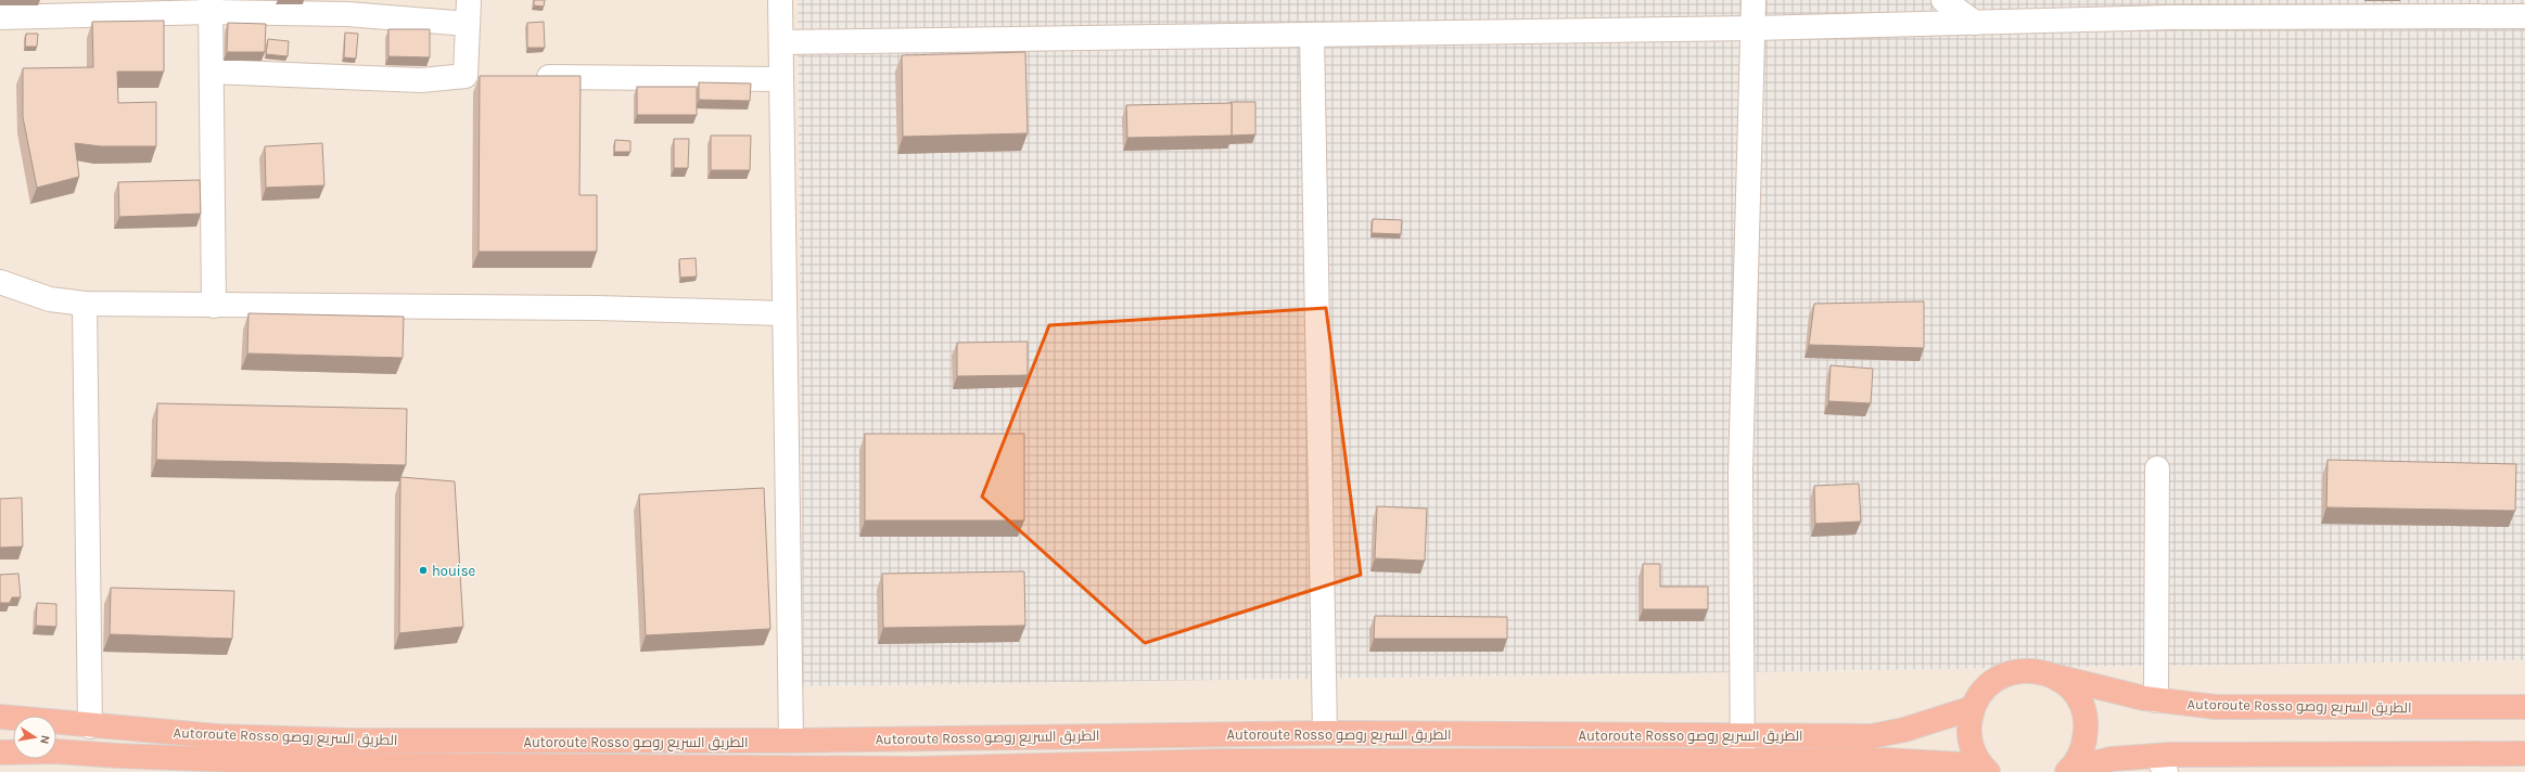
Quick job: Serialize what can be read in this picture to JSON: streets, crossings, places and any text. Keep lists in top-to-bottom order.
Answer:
{
  "streets": {
    "highway": ["Autoroute Rosso الطريق السريع روصو"]
  },
  "places": ["houise"],
  "north": "right"
}
